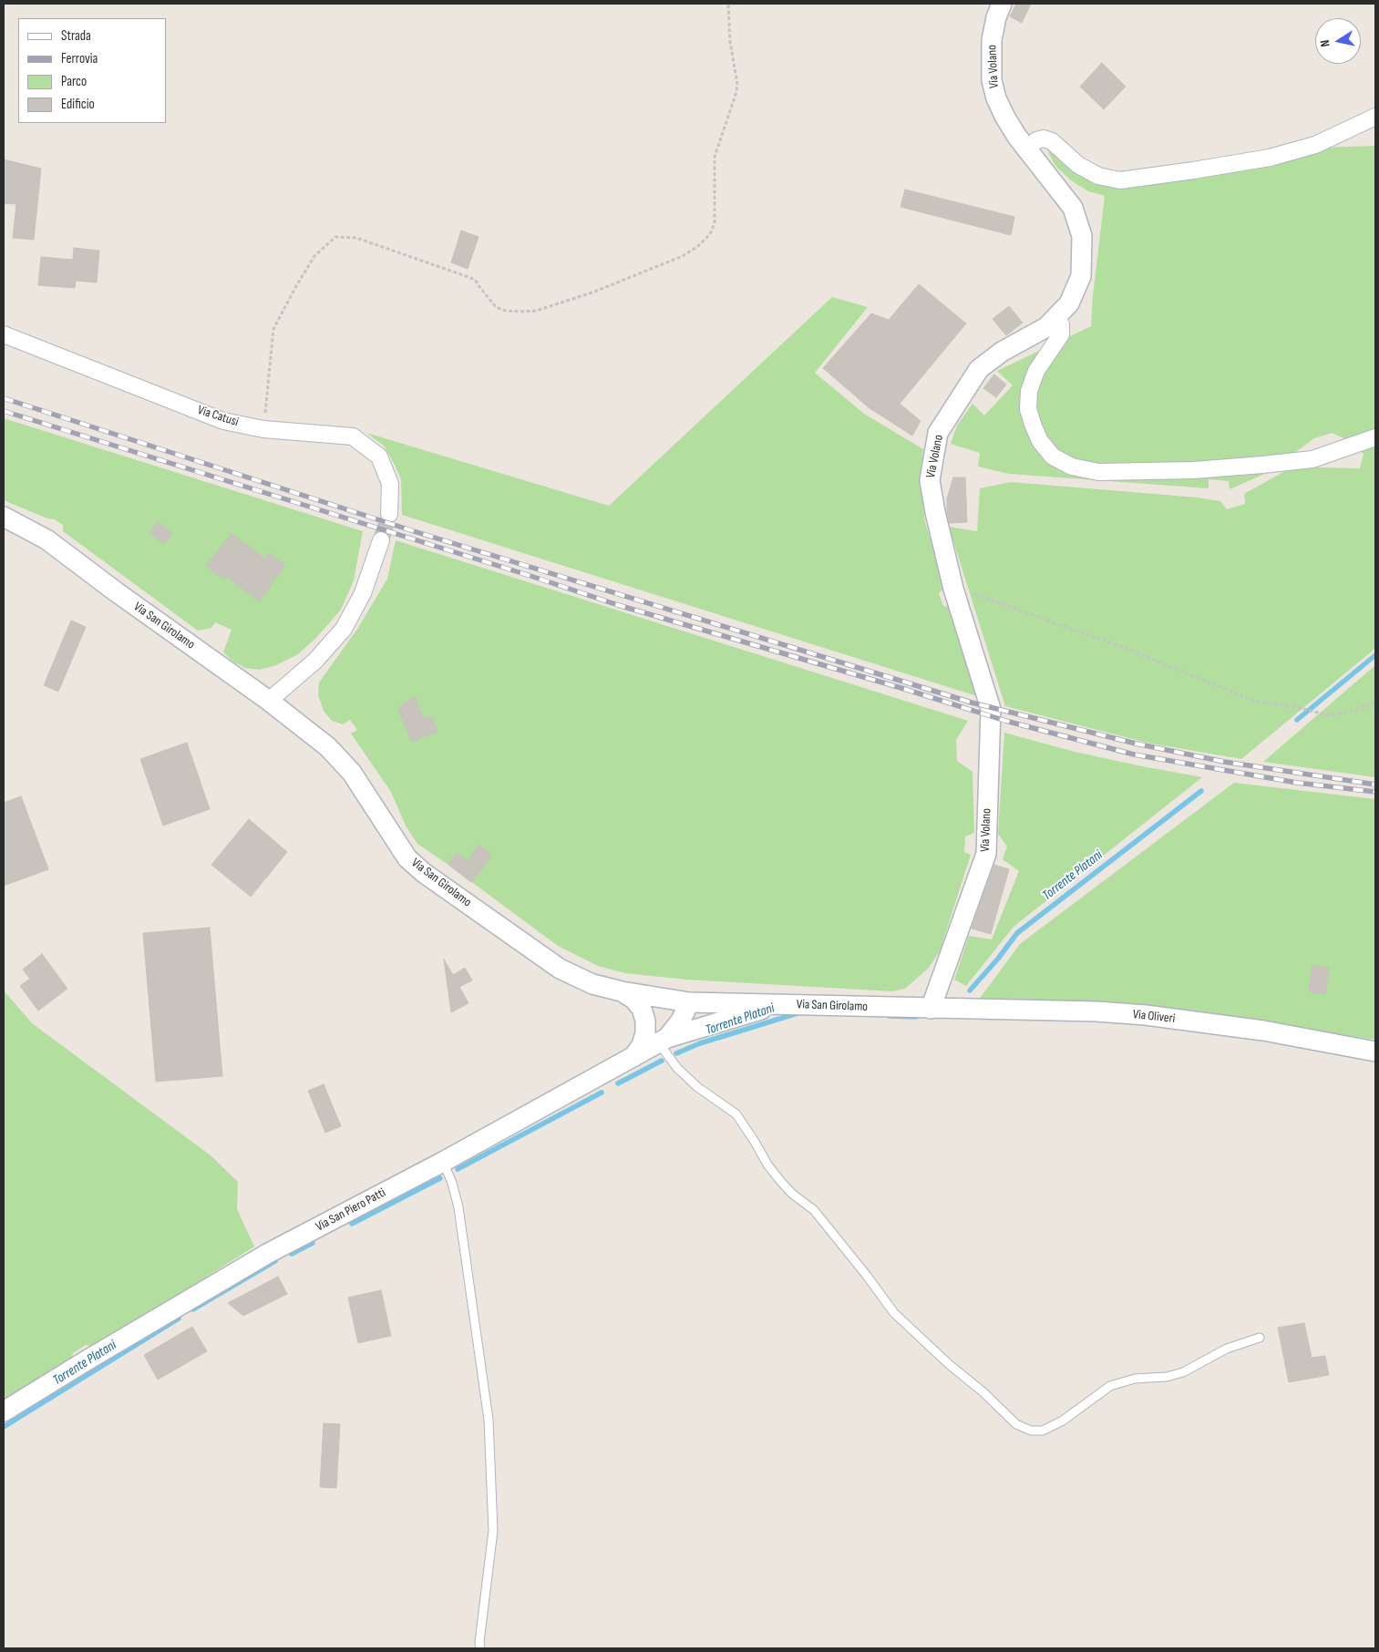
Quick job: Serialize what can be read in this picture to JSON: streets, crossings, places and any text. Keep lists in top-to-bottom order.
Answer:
{
  "streets": {
    "street": [
      "Via Volano",
      "Via Catusi",
      "Via San Girolamo",
      "Via Oliveri",
      "Via San Piero Patti"
    ]
  },
  "crossings": [
    ["Via Volano", "Via San Girolamo"],
    ["Via Volano", "Via Oliveri"],
    ["Via San Girolamo", "Via Oliveri"],
    ["Via San Girolamo", "Via San Piero Patti"]
  ],
  "water": ["Torrente Platani"],
  "legend": [
    "Strada",
    "Ferrovia",
    "Parco",
    "Edificio"
  ],
  "north": "left"
}
